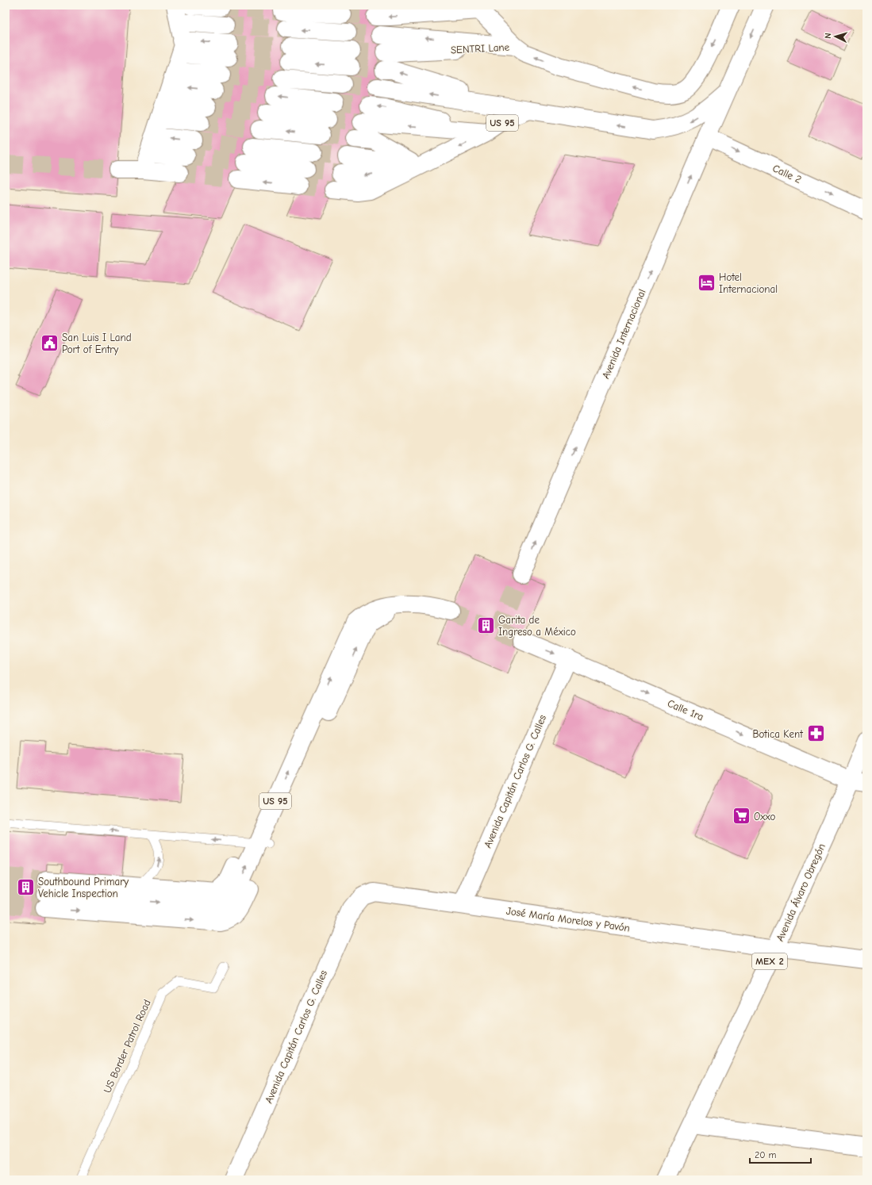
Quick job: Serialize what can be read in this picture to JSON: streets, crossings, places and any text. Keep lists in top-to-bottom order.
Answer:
{
  "streets": {
    "main road": [
      "SENTRI Lane",
      "US 95",
      "Calle 2",
      "Avenida Internacional",
      "Calle 1ra",
      "Avenida Capitán Carlos G. Calles",
      "Avenida Álvaro Obregón",
      "José María Morelos y Pavón",
      "MEX 2"
    ],
    "lane": ["US Border Patrol Road"]
  },
  "crossings": [
    ["US 95", "Avenida Internacional"],
    ["Calle 2", "Avenida Internacional"],
    ["Calle 1ra", "Avenida Capitán Carlos G. Calles"],
    ["Calle 1ra", "Avenida Álvaro Obregón"],
    ["Avenida Capitán Carlos G. Calles", "José María Morelos y Pavón"],
    ["Avenida Álvaro Obregón", "José María Morelos y Pavón"]
  ],
  "one_way": ["Calle 2", "Calle 1ra"],
  "places": {
    "hotel": ["Hotel Internacional"],
    "public building": ["San Luis I Land Port of Entry"],
    "building": ["Garita de Ingreso a México", "Southbound Primary Vehicle Inspection"],
    "pharmacy": ["Botica Kent"],
    "supermarket": ["Oxxo"]
  },
  "scale_bar": "20 m",
  "north": "left"
}
